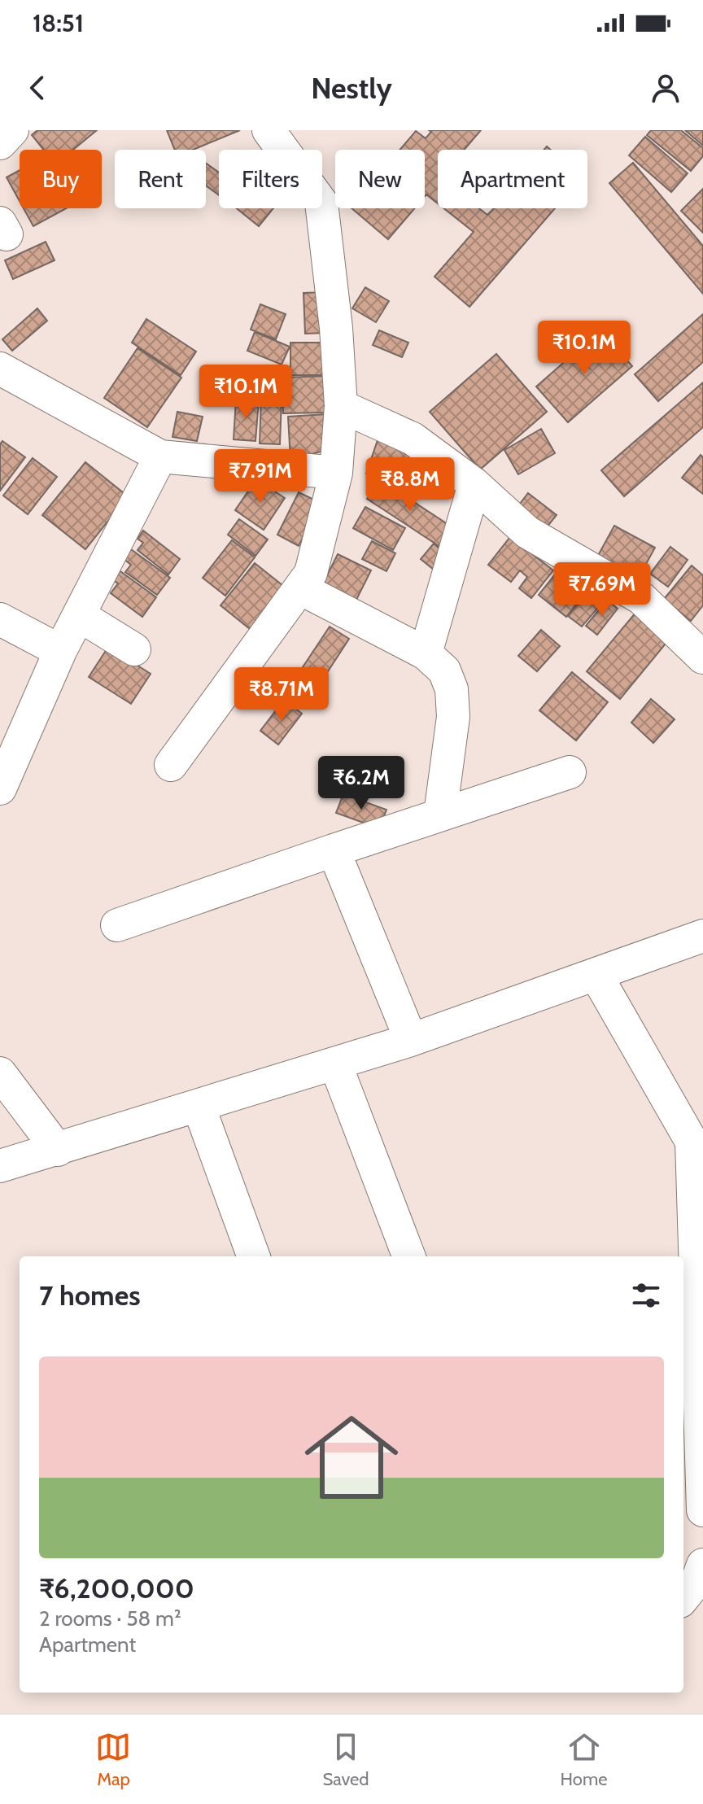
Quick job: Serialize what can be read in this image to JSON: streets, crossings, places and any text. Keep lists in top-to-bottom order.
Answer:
{
  "page": {
    "status": "18:51",
    "header": "Nestly",
    "chip": [
      "Buy",
      "Rent",
      "Filters",
      "New",
      "Apartment"
    ],
    "price": [
      "₹10.1M",
      "₹10.1M",
      "₹7.91M",
      "₹8.8M",
      "₹7.69M",
      "₹8.71M",
      "₹6.2M"
    ],
    "heading": "7 homes",
    "list": [
      {
        "name": "₹6,200,000",
        "note": "2 rooms · 58 m² · Apartment"
      }
    ],
    "tabs": ["Map", "Saved", "Home"]
  }
}
